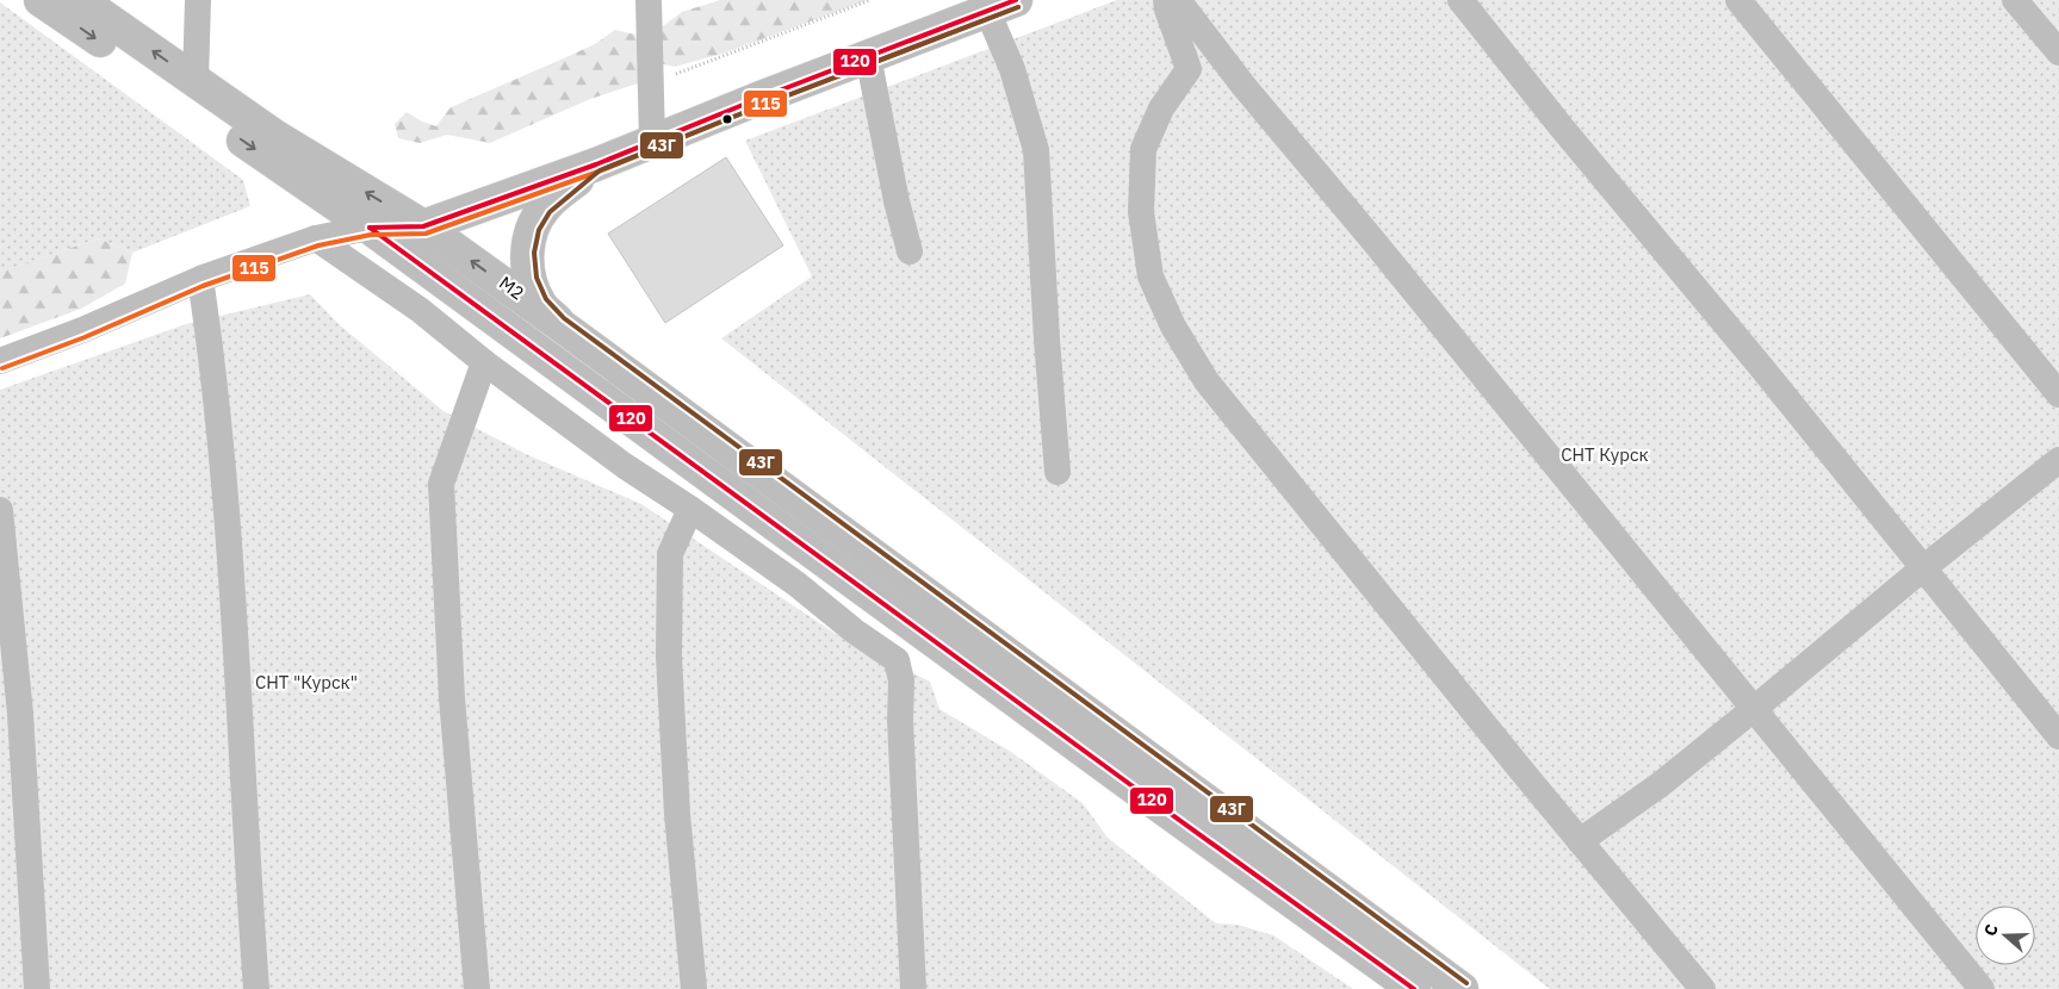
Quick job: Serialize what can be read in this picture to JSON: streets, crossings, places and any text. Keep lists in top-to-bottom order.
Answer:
{
  "streets": {
    "main road": ["М2"]
  },
  "parks": ["СНТ Курск", "СНТ \"Курск\""],
  "lines": ["transit line 120", "transit line 115", "transit line 43Г"],
  "north": "left"
}
